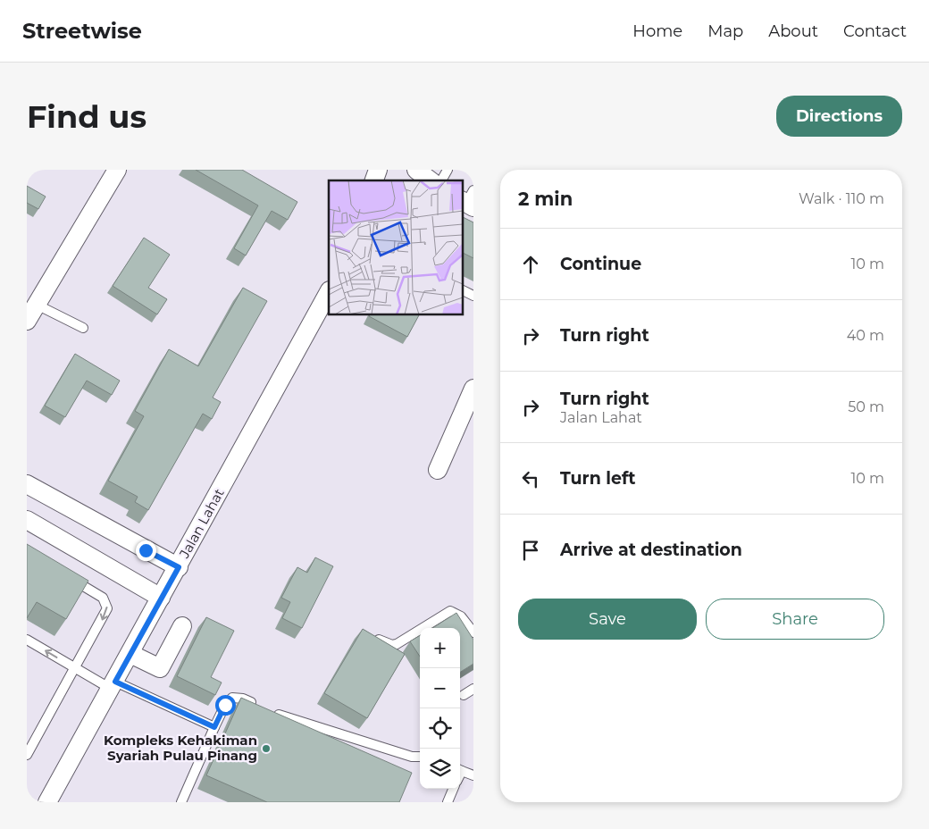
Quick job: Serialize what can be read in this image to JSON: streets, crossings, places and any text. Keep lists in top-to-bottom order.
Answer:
{
  "streets": {
    "street": ["Jalan Lahat"]
  },
  "places": ["Kompleks Kehakiman Syariah Pulau Pinang"],
  "page": {
    "header": "Streetwise",
    "nav": [
      "Home",
      "Map",
      "About",
      "Contact"
    ],
    "buttons": [
      "Directions",
      ["Save", "Share"]
    ],
    "title": "Find us",
    "heading": ["2 min", "Walk · 110 m"],
    "list": [
      ["Continue", "10 m"],
      ["Turn right", "40 m"],
      ["Turn right", "Jalan Lahat", "50 m"],
      ["Turn left", "10 m"],
      "Arrive at destination"
    ],
    "map_buttons": ["+", "−"]
  }
}
